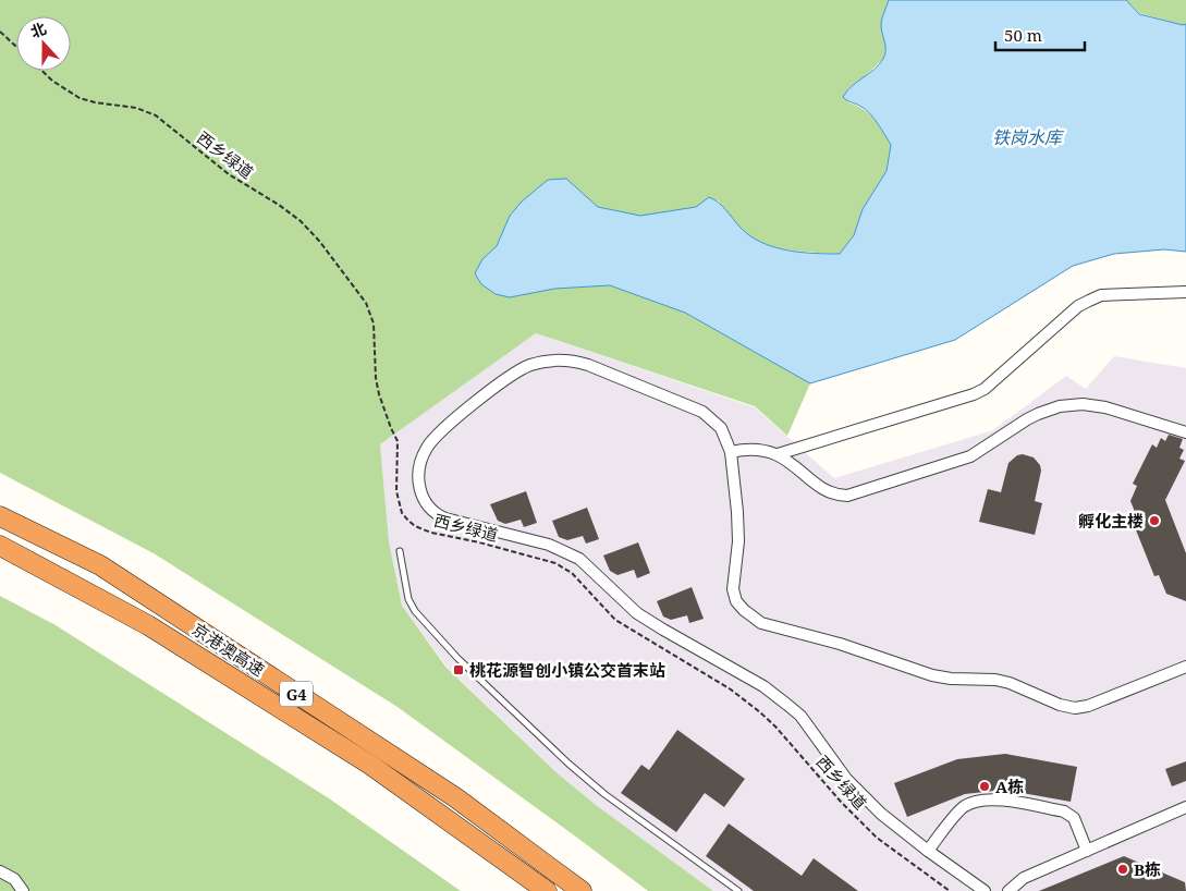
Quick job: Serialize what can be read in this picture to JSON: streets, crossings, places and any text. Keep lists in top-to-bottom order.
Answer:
{
  "streets": {
    "highway": ["京港澳高速", "G4"],
    "path": ["西乡绿道"]
  },
  "water": ["铁岗水库"],
  "places": {
    "other": ["孵化主楼", "A栋", "B栋"],
    "transit": ["桃花源智创小镇公交首末站"]
  },
  "scale_bar": "50 m",
  "north": "top"
}
